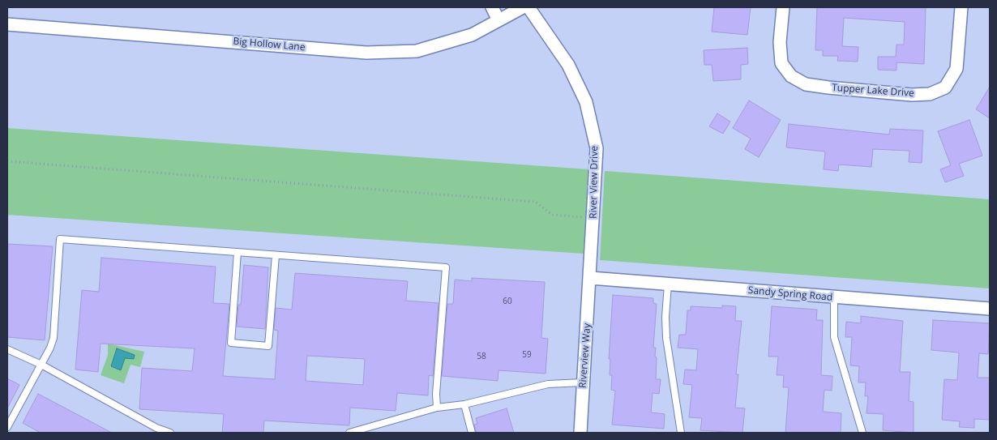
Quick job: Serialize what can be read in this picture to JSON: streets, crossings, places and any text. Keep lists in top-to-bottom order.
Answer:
{
  "streets": {
    "street": [
      "Big Hollow Lane",
      "Tupper Lake Drive",
      "River View Drive",
      "Sandy Spring Road",
      "Riverview Way"
    ]
  },
  "crossings": [
    ["River View Drive", "Sandy Spring Road"],
    ["River View Drive", "Riverview Way"],
    ["Sandy Spring Road", "Riverview Way"]
  ],
  "house_numbers": ["60", "59", "58"]
}
